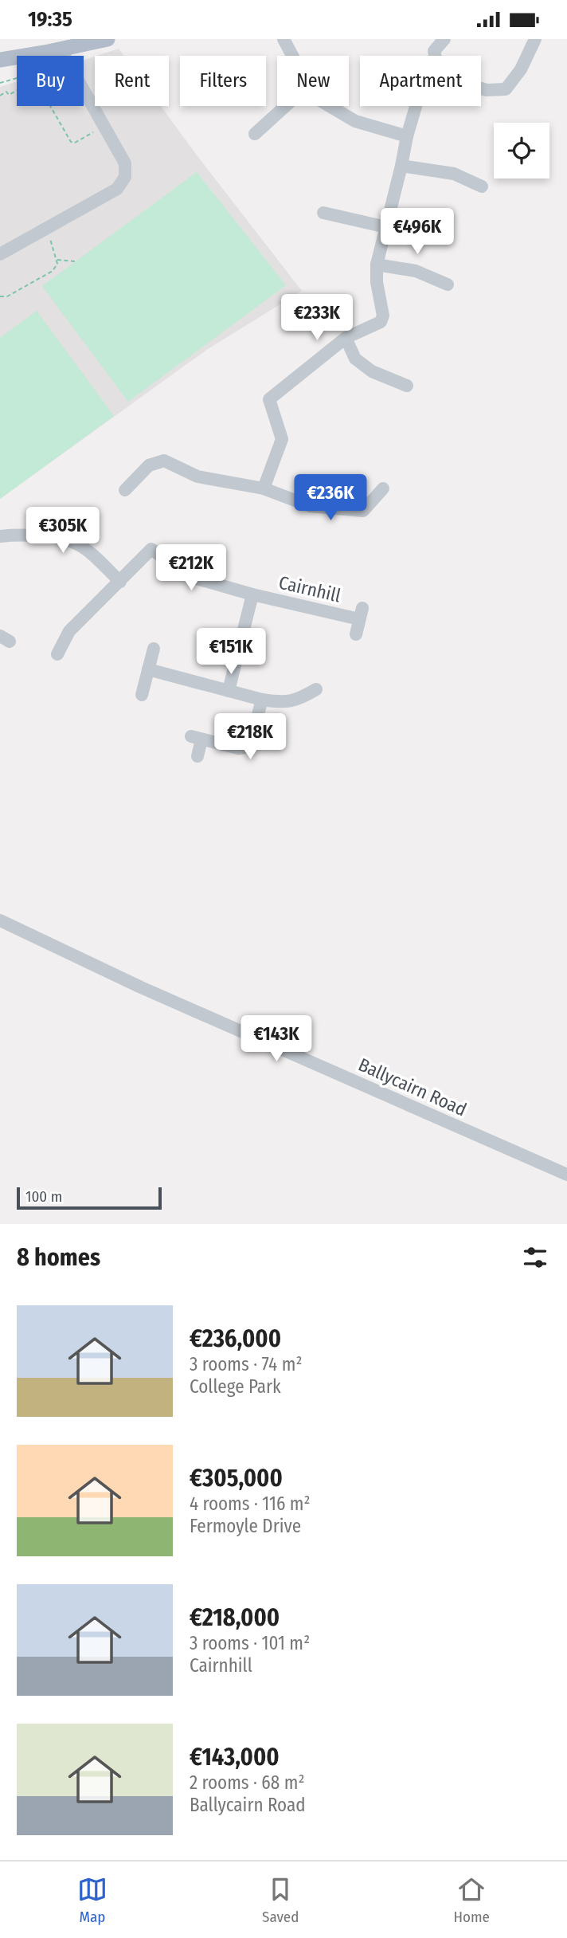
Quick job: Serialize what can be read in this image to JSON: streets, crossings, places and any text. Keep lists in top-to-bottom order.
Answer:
{
  "streets": {
    "street": ["Cairnhill", "Ballycairn Road"]
  },
  "scale_bar": "100 m",
  "page": {
    "status": "19:35",
    "chip": [
      "Buy",
      "Rent",
      "Filters",
      "New",
      "Apartment"
    ],
    "price": [
      "€496K",
      "€233K",
      "€236K",
      "€305K",
      "€212K",
      "€151K",
      "€218K",
      "€143K"
    ],
    "scale": "100 m",
    "heading": "8 homes",
    "list": [
      {
        "name": "€236,000",
        "note": "3 rooms · 74 m² · College Park"
      },
      {
        "name": "€305,000",
        "note": "4 rooms · 116 m² · Fermoyle Drive"
      },
      {
        "name": "€218,000",
        "note": "3 rooms · 101 m² · Cairnhill"
      },
      {
        "name": "€143,000",
        "note": "2 rooms · 68 m² · Ballycairn Road"
      }
    ],
    "tabs": ["Map", "Saved", "Home"]
  }
}
